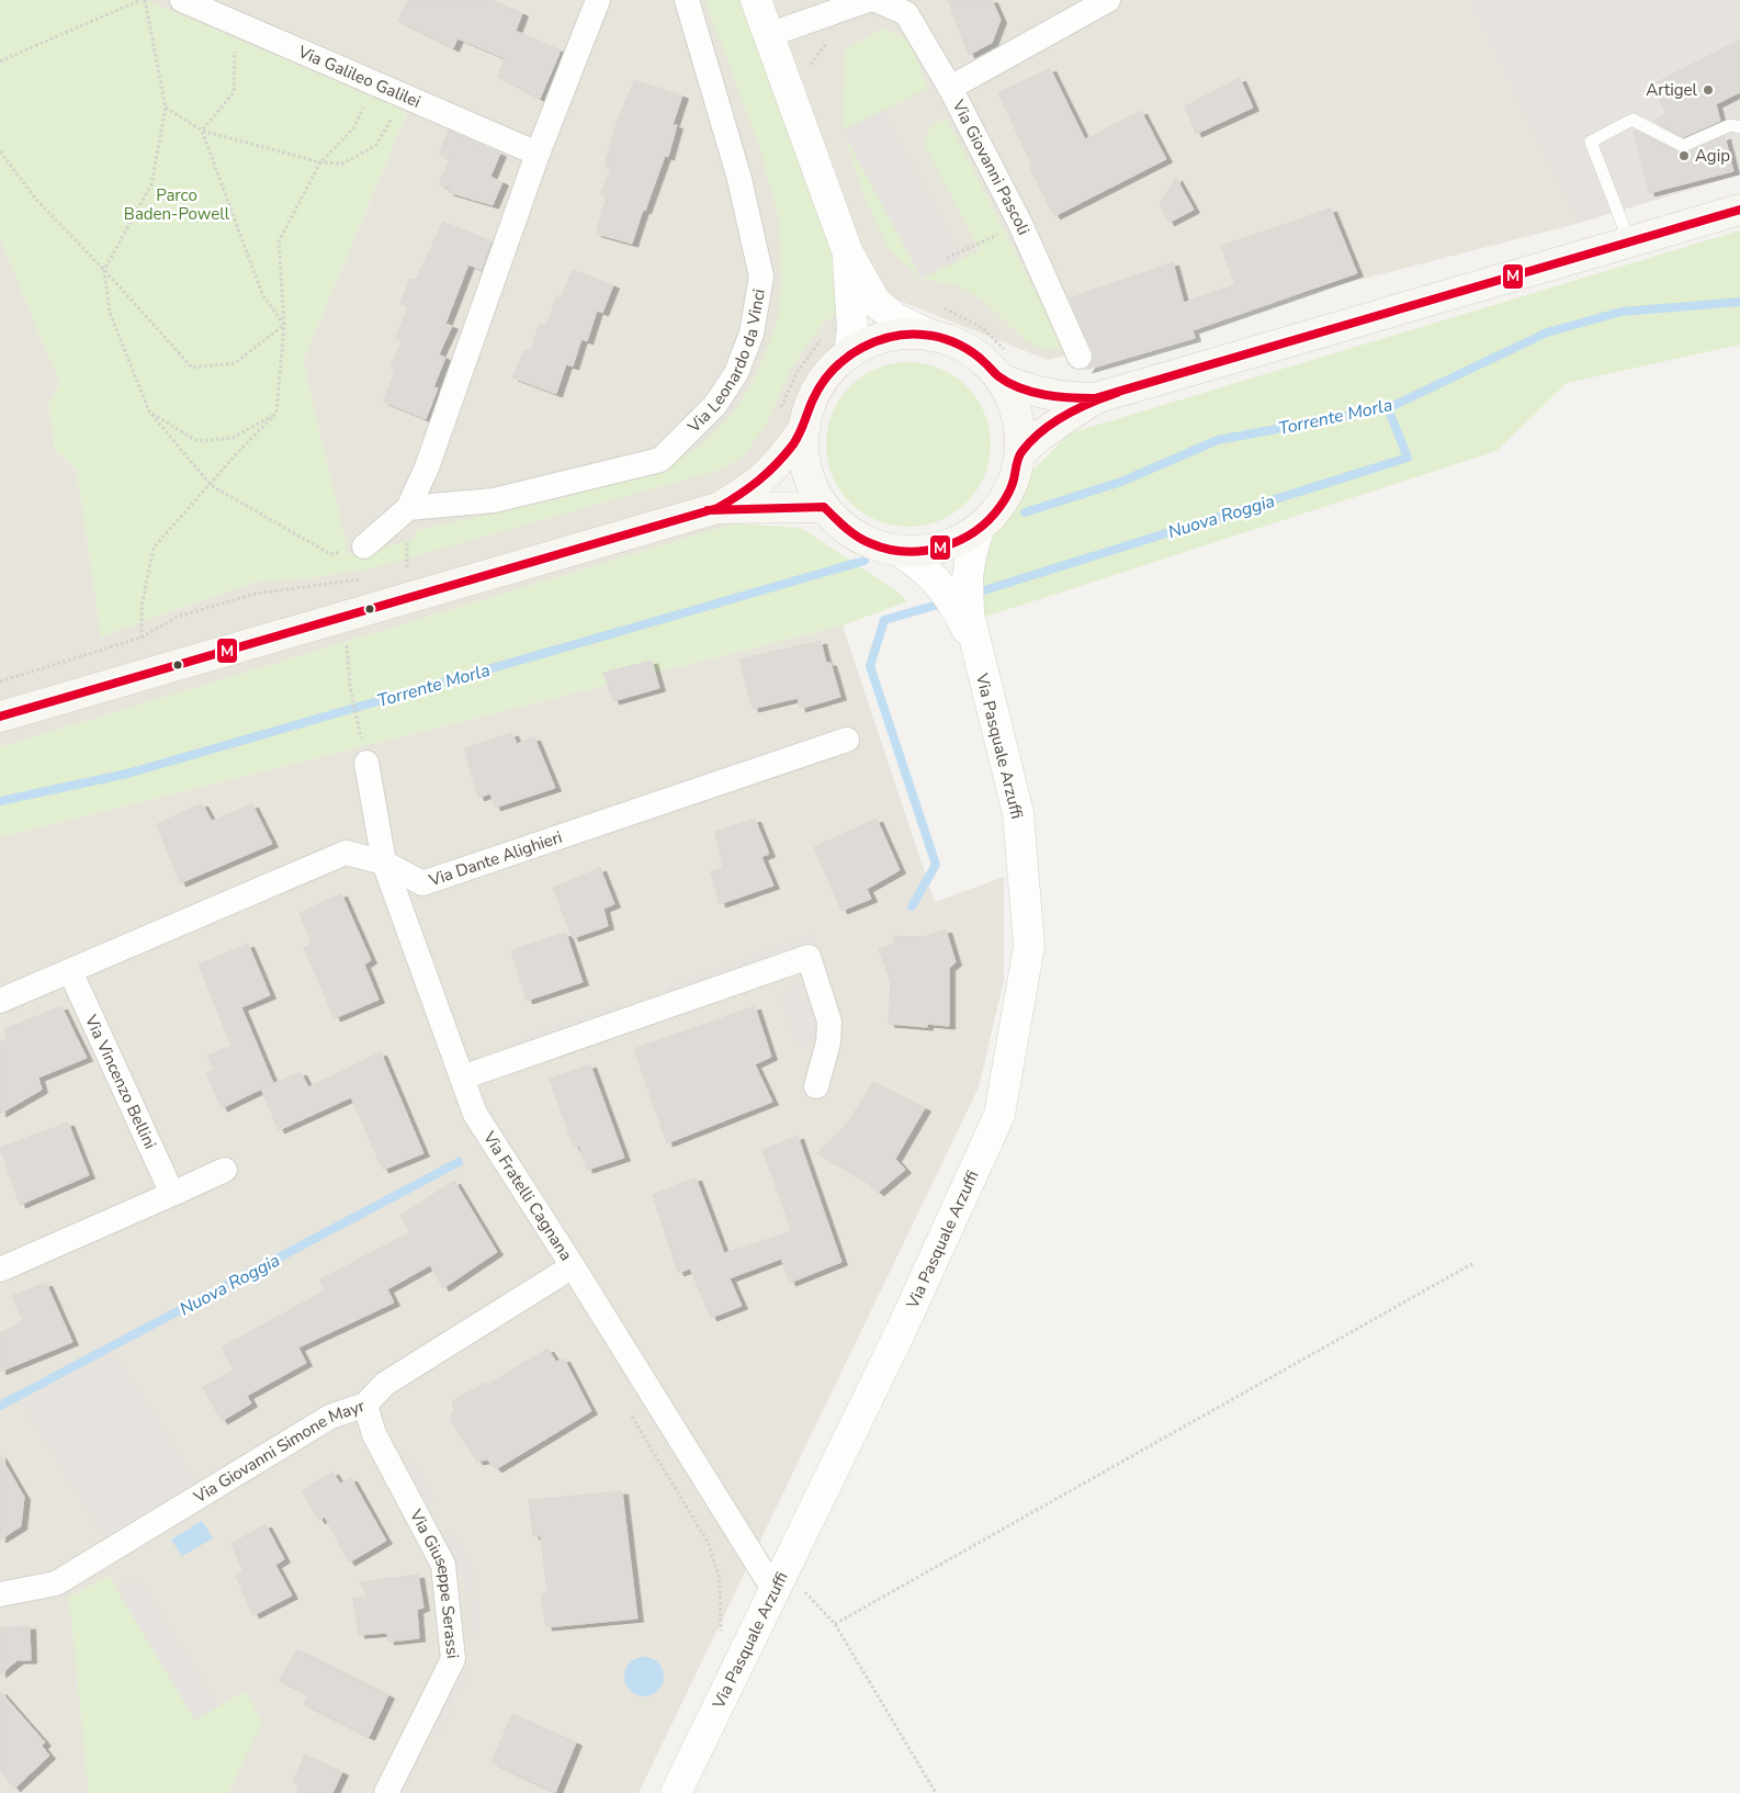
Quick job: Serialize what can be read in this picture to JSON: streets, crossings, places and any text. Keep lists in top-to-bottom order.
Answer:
{
  "streets": {
    "street": [
      "Via Galileo Galilei",
      "Via Giovanni Pascoli",
      "Via Leonardo da Vinci",
      "Via Pasquale Arzuffi",
      "Via Dante Alighieri",
      "Via Vincenzo Bellini",
      "Via Fratelli Cagnana",
      "Via Giovanni Simone Mayr",
      "Via Giuseppe Serassi"
    ]
  },
  "crossings": [
    ["Via Pasquale Arzuffi", "Via Fratelli Cagnana"],
    ["Via Dante Alighieri", "Via Vincenzo Bellini"],
    ["Via Dante Alighieri", "Via Fratelli Cagnana"],
    ["Via Fratelli Cagnana", "Via Giovanni Simone Mayr"],
    ["Via Giovanni Simone Mayr", "Via Giuseppe Serassi"]
  ],
  "water": ["Torrente Morla", "Nuova Roggia"],
  "parks": ["Parco Baden-Powell"],
  "places": ["Artigel", "Agip"],
  "lines": ["transit line M"]
}
